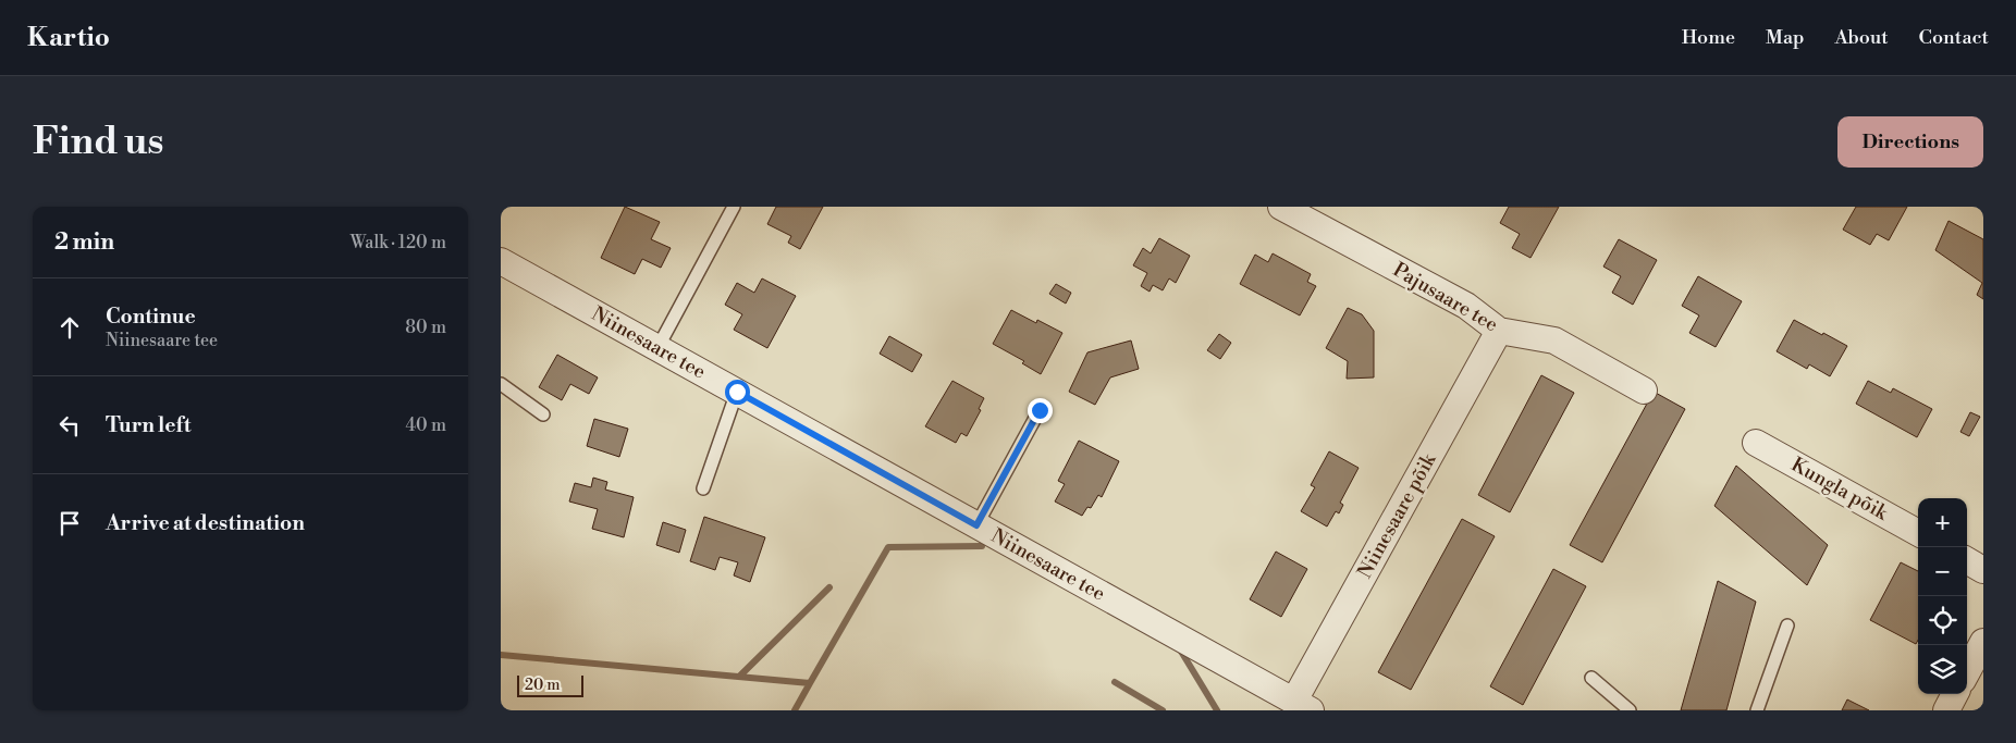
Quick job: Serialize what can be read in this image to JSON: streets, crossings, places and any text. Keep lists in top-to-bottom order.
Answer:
{
  "streets": {
    "street": [
      "Pajusaare tee",
      "Niinesaare tee",
      "Kungla põik",
      "Niinesaare põik"
    ]
  },
  "crossings": [
    ["Pajusaare tee", "Niinesaare põik"],
    ["Niinesaare tee", "Niinesaare põik"]
  ],
  "scale_bar": "20 m",
  "page": {
    "header": "Kartio",
    "nav": [
      "Home",
      "Map",
      "About",
      "Contact"
    ],
    "buttons": "Directions",
    "title": "Find us",
    "heading": ["2 min", "Walk · 120 m"],
    "list": [
      ["Continue", "Niinesaare tee", "80 m"],
      ["Turn left", "40 m"],
      "Arrive at destination"
    ],
    "map_buttons": ["+", "−"],
    "scale": "20 m"
  }
}
